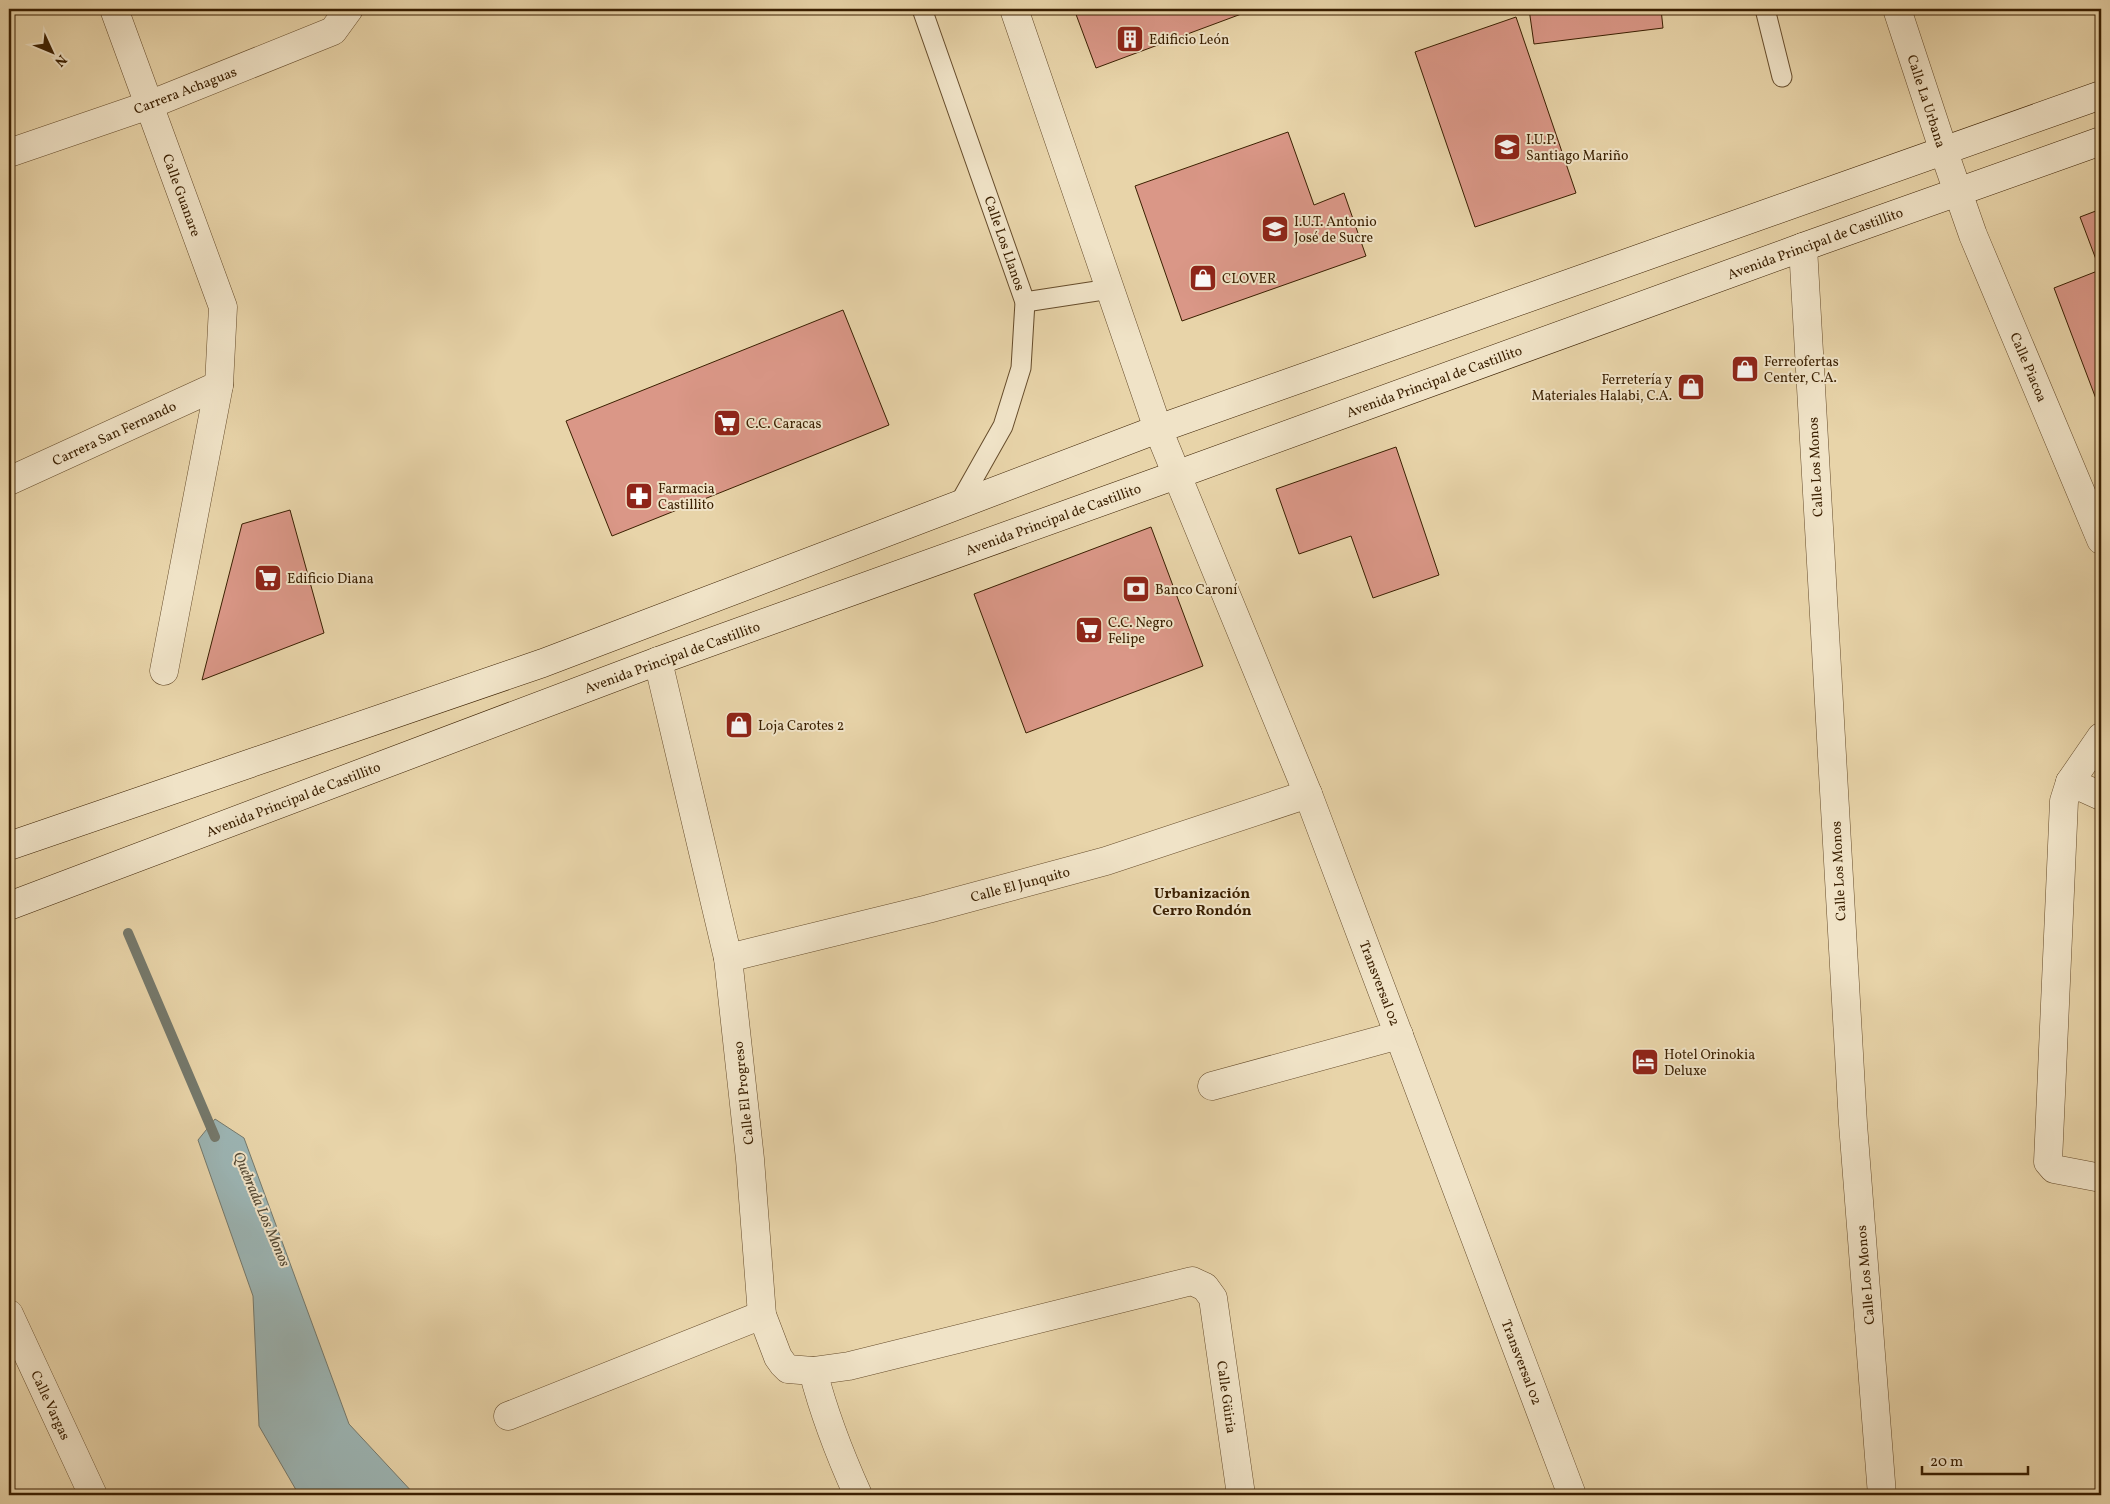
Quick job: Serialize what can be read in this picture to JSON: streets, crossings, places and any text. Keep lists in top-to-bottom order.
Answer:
{
  "streets": {
    "street": [
      "Carrera Achaguas",
      "Calle La Urbana",
      "Calle Guanare",
      "Avenida Principal de Castillito",
      "Calle Piacoa",
      "Carrera San Fernando",
      "Calle Los Monos",
      "Calle El Junquito",
      "Transversal 02",
      "Calle El Progreso",
      "Calle Güiria",
      "Calle Vargas"
    ],
    "lane": ["Calle Los Llanos"]
  },
  "crossings": [
    ["Carrera Achaguas", "Calle Guanare"],
    ["Calle La Urbana", "Avenida Principal de Castillito"],
    ["Calle La Urbana", "Calle Piacoa"],
    ["Calle Guanare", "Carrera San Fernando"],
    ["Avenida Principal de Castillito", "Calle Piacoa"],
    ["Avenida Principal de Castillito", "Calle Los Monos"],
    ["Avenida Principal de Castillito", "Transversal 02"],
    ["Avenida Principal de Castillito", "Calle El Progreso"],
    ["Calle El Junquito", "Transversal 02"],
    ["Calle El Junquito", "Calle El Progreso"],
    ["Calle El Progreso", "Calle Güiria"]
  ],
  "districts": ["Urbanización Cerro Rondón"],
  "water": ["Quebrada Los Monos"],
  "places": {
    "building": ["Edificio León"],
    "school or university": ["I.U.P. Santiago Mariño", "I.U.T. Antonio José de Sucre"],
    "shop": [
      "CLOVER",
      "Ferreofertas Center, C.A.",
      "Ferretería y Materiales Halabi, C.A.",
      "Loja Carotes 2"
    ],
    "supermarket": ["C.C. Caracas", "Edificio Diana", "C.C. Negro Felipe"],
    "pharmacy": ["Farmacia Castillito"],
    "bank": ["Banco Caroní"],
    "hotel": ["Hotel Orinokia Deluxe"]
  },
  "scale_bar": "20 m",
  "north": "bottom right"
}
